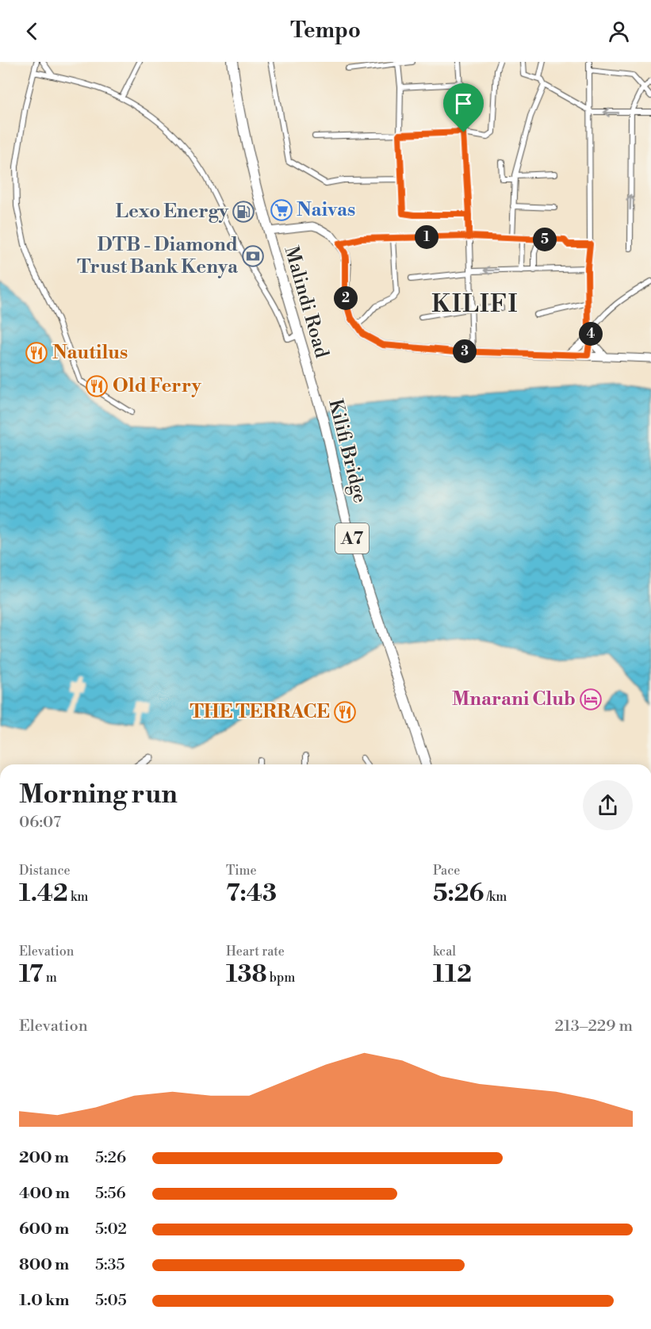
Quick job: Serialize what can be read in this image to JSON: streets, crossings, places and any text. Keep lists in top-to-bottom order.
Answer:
{
  "streets": {
    "highway": ["Malindi Road", "Kilifi Bridge", "A7"]
  },
  "crossings": [
    ["Malindi Road", "Kilifi Bridge"]
  ],
  "districts": ["KILIFI"],
  "places": {
    "supermarket": ["Naivas"],
    "fuel station": ["Lexo Energy"],
    "bank": ["DTB - Diamond Trust Bank Kenya"],
    "restaurant": ["Nautilus", "Old Ferry", "THE TERRACE"],
    "hotel": ["Mnarani Club"]
  },
  "page": {
    "header": "Tempo",
    "pins": [
      "1",
      "5",
      "2",
      "4",
      "3"
    ],
    "heading": ["Morning run", "06:07"],
    "stats": [
      ["Distance", "1.42 km"],
      ["Time", "7:43"],
      ["Pace", "5:26 /km"],
      ["Elevation", "17 m"],
      ["Heart rate", "138 bpm"],
      ["kcal", "112"]
    ],
    "chart": ["Elevation", "213–229 m"],
    "list": [
      {
        "name": "200 m",
        "note": "5:26"
      },
      {
        "name": "400 m",
        "note": "5:56"
      },
      {
        "name": "600 m",
        "note": "5:02"
      },
      {
        "name": "800 m",
        "note": "5:35"
      },
      {
        "name": "1.0 km",
        "note": "5:05"
      }
    ]
  }
}
